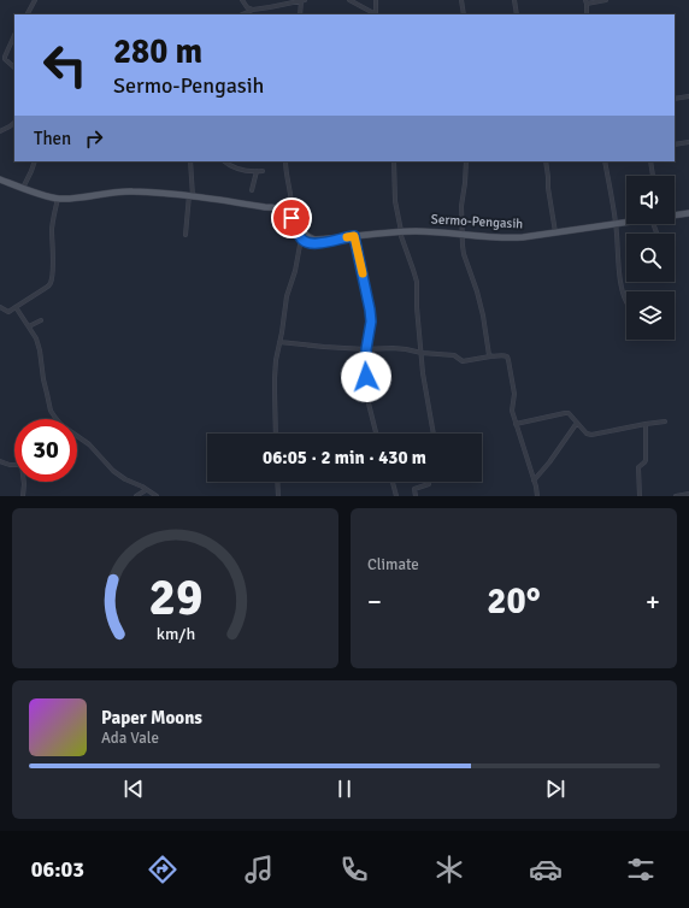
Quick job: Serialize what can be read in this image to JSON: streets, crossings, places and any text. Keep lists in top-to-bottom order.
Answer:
{
  "streets": {
    "main road": ["Sermo-Pengasih"]
  },
  "page": {
    "turn": ["280 m", "Sermo-Pengasih"],
    "then": "Then",
    "limit": "30",
    "trip": "06:05 · 2 min · 430 m",
    "tile": "Climate",
    "heat": ["−", "20°", "+"],
    "song": ["Paper Moons", "Ada Vale"],
    "tabs": "06:03",
    "gauge": ["29", "km/h"]
  }
}
